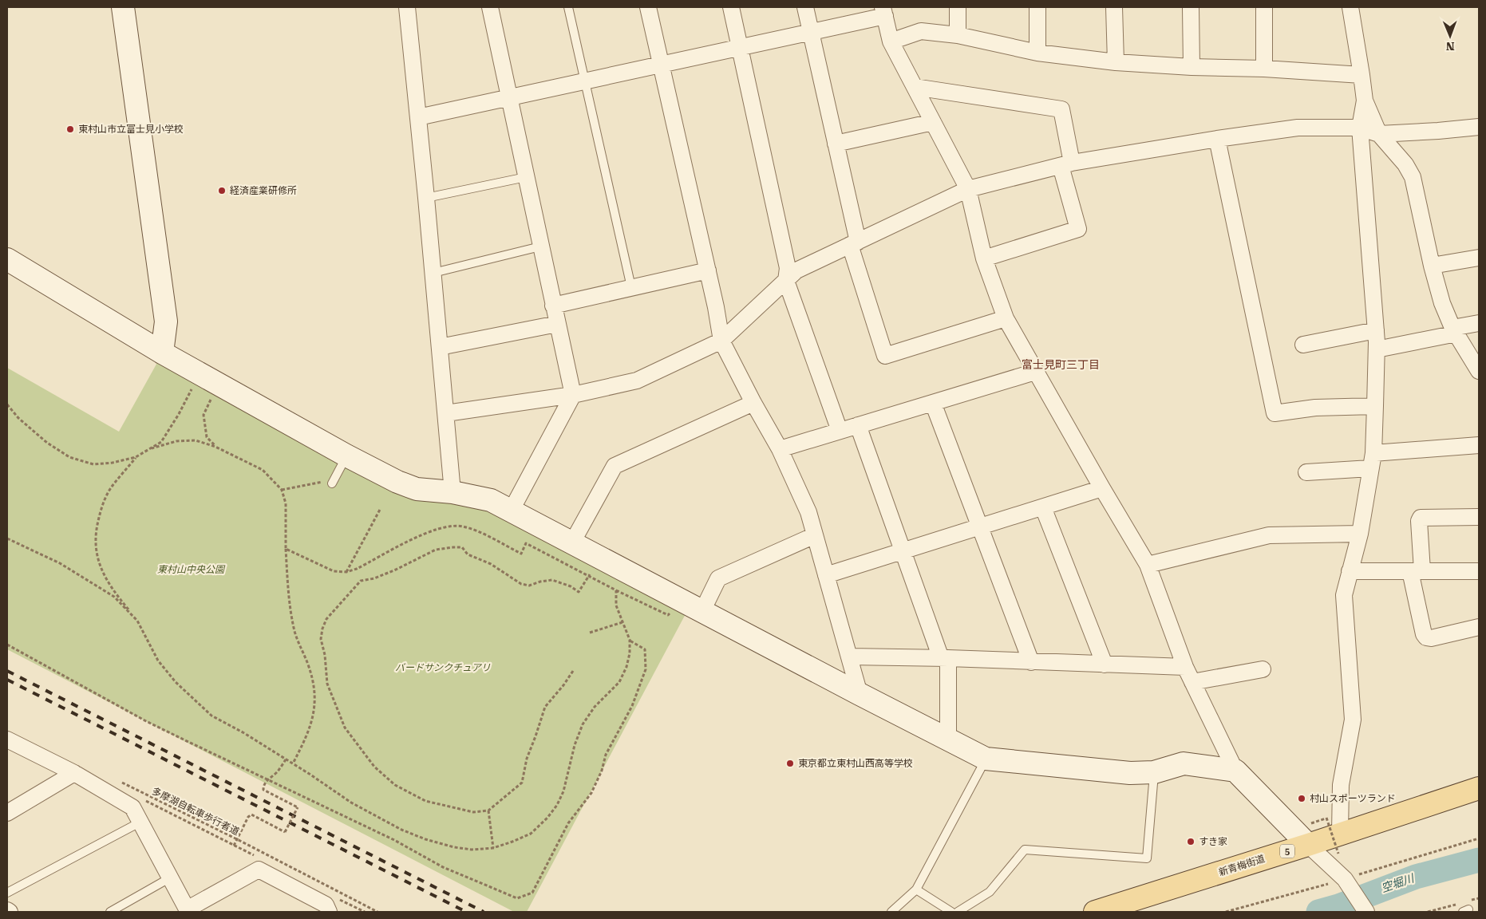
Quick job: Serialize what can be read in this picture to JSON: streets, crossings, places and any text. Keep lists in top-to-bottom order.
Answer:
{
  "streets": {
    "main road": ["5", "新青梅街道"],
    "path": ["多摩湖自転車歩行者道"]
  },
  "districts": ["富士見町三丁目"],
  "water": ["空堀川"],
  "parks": ["東村山中央公園", "バードサンクチュアリ"],
  "places": [
    "東村山市立富士見小学校",
    "経済産業研修所",
    "東京都立東村山西高等学校",
    "村山スポーツランド",
    "すき家"
  ],
  "north": "bottom"
}
